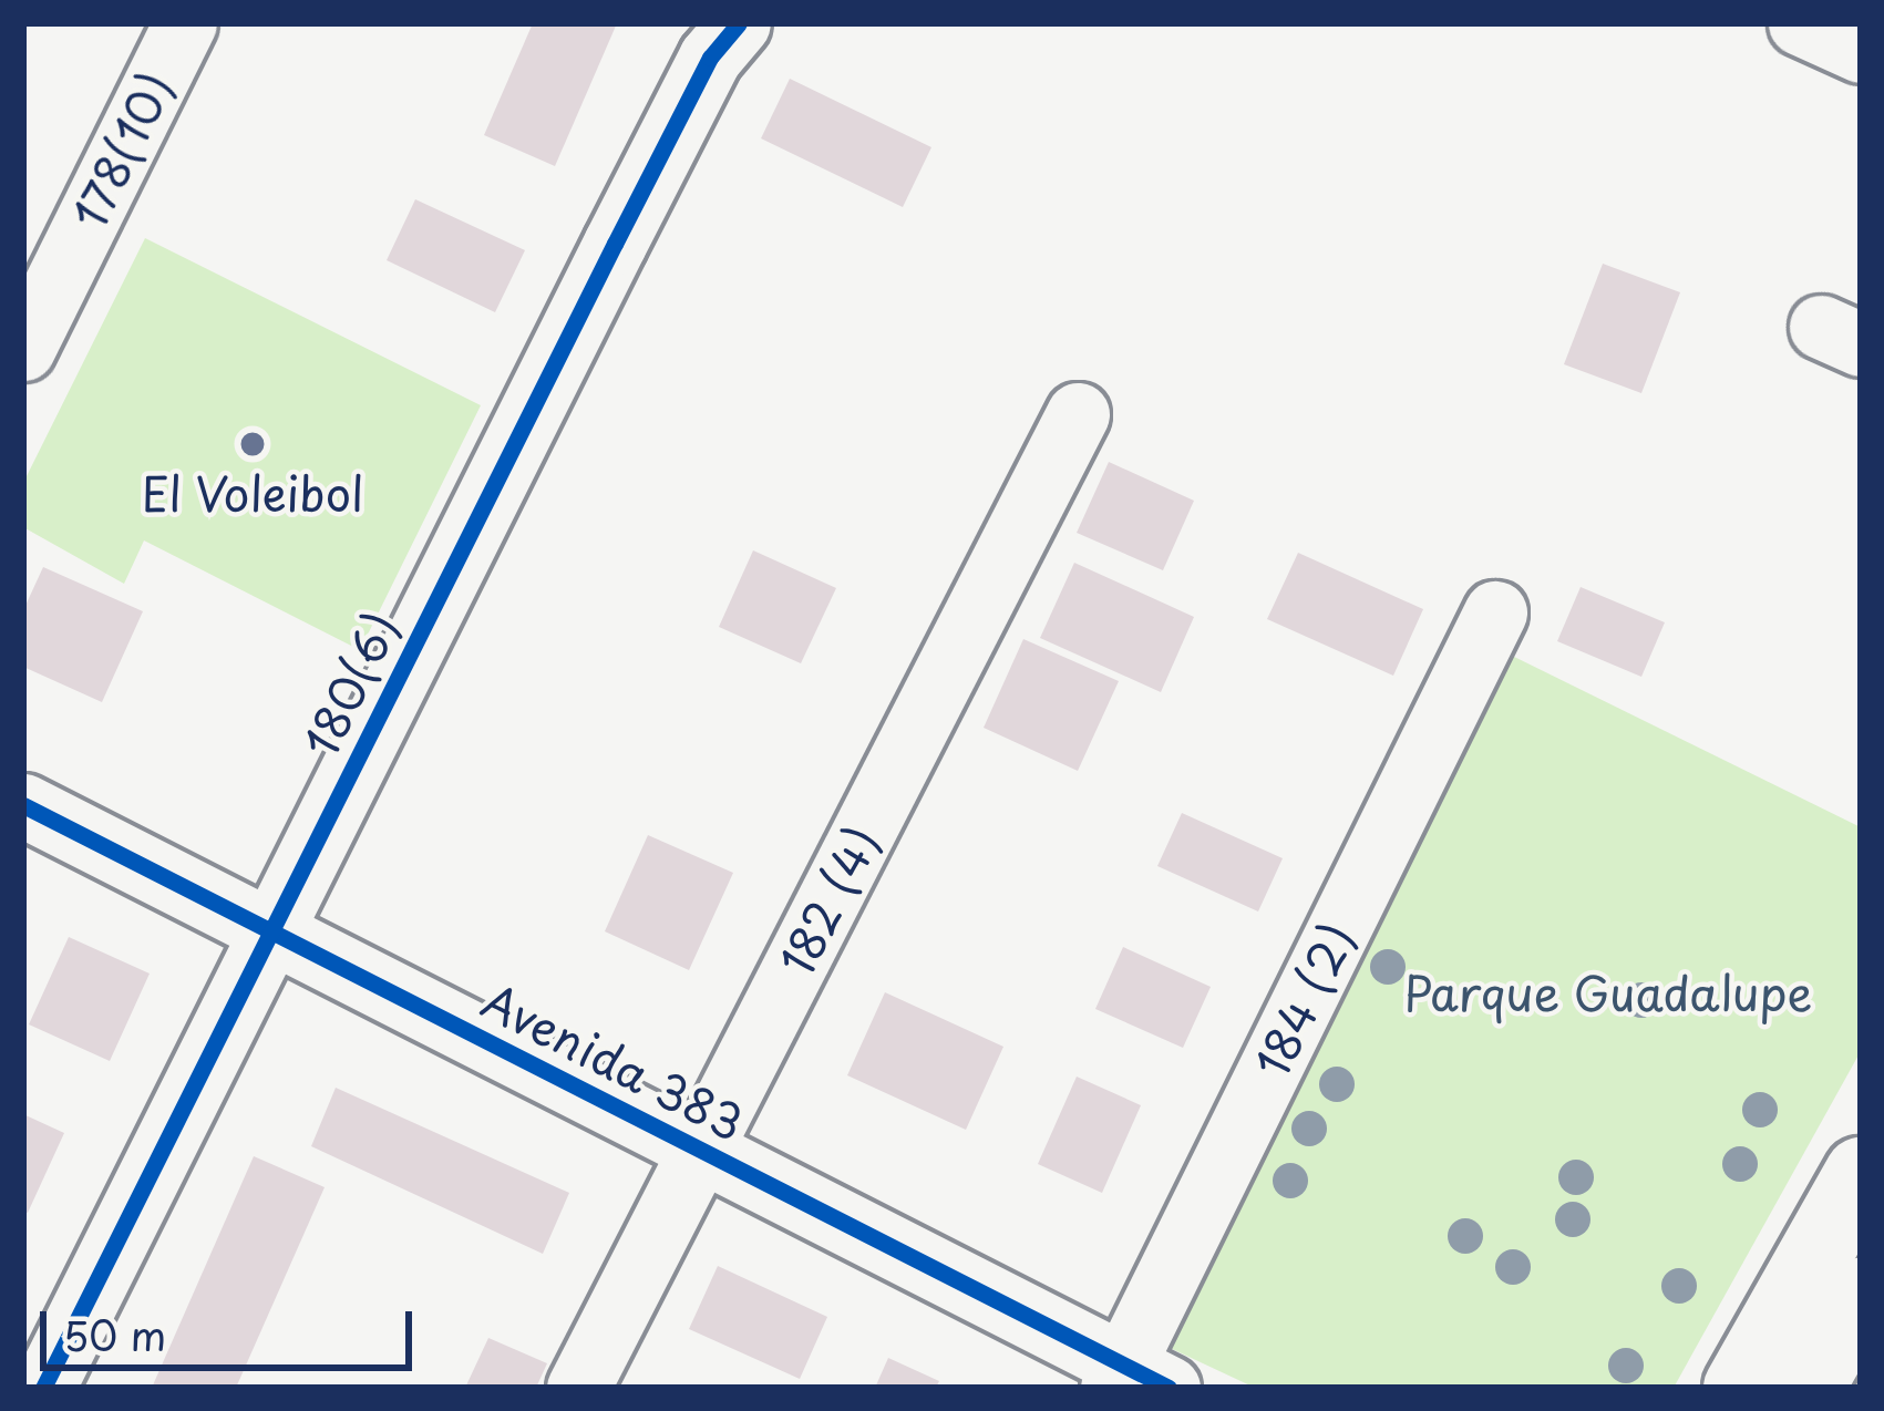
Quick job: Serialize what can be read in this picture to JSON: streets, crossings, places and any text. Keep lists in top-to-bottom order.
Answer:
{
  "streets": {
    "street": [
      "178(10)",
      "180(6)",
      "182 (4)",
      "184 (2)",
      "Avenida 383"
    ]
  },
  "crossings": [
    ["180(6)", "Avenida 383"],
    ["182 (4)", "Avenida 383"],
    ["184 (2)", "Avenida 383"]
  ],
  "parks": ["Parque Guadalupe"],
  "places": ["El Voleibol"],
  "scale_bar": "50 m"
}
